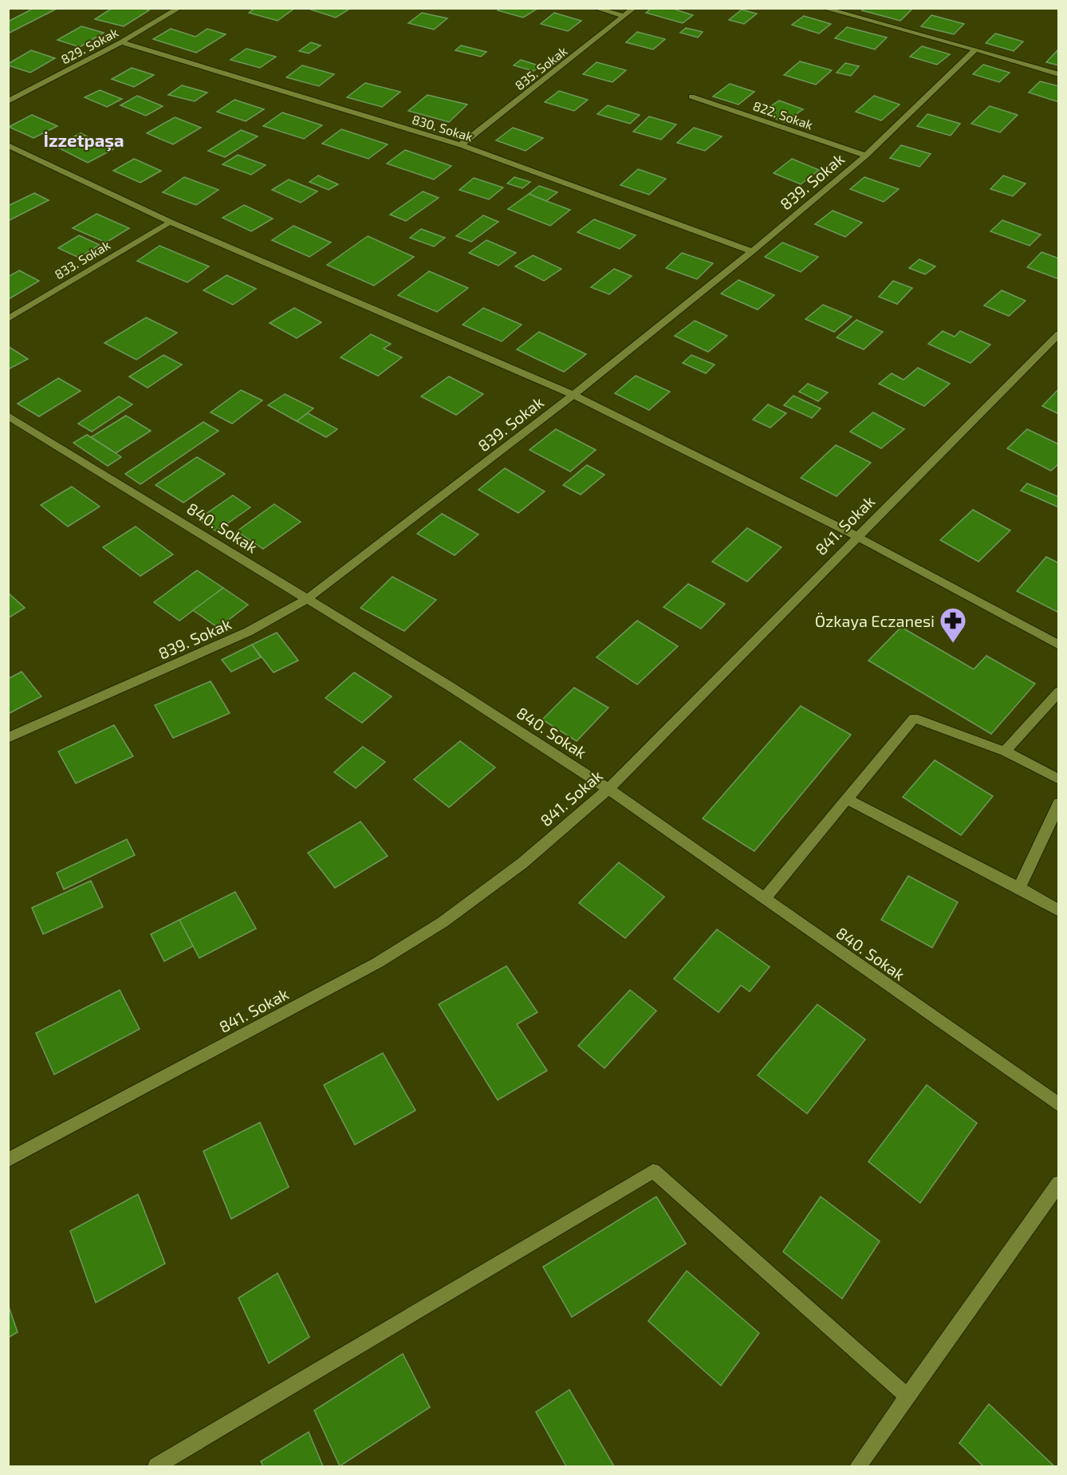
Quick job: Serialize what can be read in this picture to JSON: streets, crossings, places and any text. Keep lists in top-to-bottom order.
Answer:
{
  "streets": {
    "street": [
      "829. Sokak",
      "835. Sokak",
      "822. Sokak",
      "830. Sokak",
      "839. Sokak",
      "833. Sokak",
      "841. Sokak",
      "840. Sokak"
    ]
  },
  "crossings": [
    ["829. Sokak", "830. Sokak"],
    ["835. Sokak", "830. Sokak"],
    ["822. Sokak", "839. Sokak"],
    ["830. Sokak", "839. Sokak"],
    ["839. Sokak", "840. Sokak"],
    ["841. Sokak", "840. Sokak"]
  ],
  "districts": ["İzzetpaşa"],
  "places": {
    "pharmacy": ["Özkaya Eczanesi"]
  }
}
